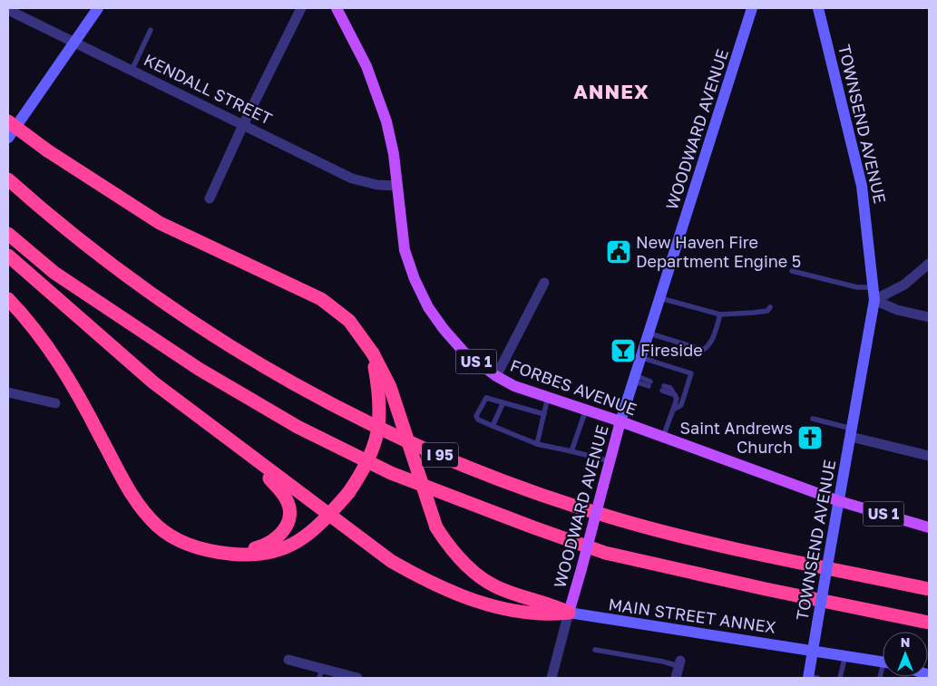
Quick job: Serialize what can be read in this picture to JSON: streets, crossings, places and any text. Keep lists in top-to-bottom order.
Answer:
{
  "streets": {
    "highway": ["I 95"],
    "main road": [
      "TOWNSEND AVENUE",
      "WOODWARD AVENUE",
      "US 1",
      "FORBES AVENUE",
      "MAIN STREET ANNEX"
    ],
    "street": ["KENDALL STREET"]
  },
  "crossings": [
    ["KENDALL STREET", "FORBES AVENUE"],
    ["TOWNSEND AVENUE", "FORBES AVENUE"],
    ["TOWNSEND AVENUE", "MAIN STREET ANNEX"],
    ["WOODWARD AVENUE", "FORBES AVENUE"],
    ["WOODWARD AVENUE", "MAIN STREET ANNEX"]
  ],
  "districts": ["ANNEX"],
  "places": {
    "public building": ["New Haven Fire Department Engine 5"],
    "bar": ["Fireside"],
    "church": ["Saint Andrews Church"]
  },
  "north": "top"
}
